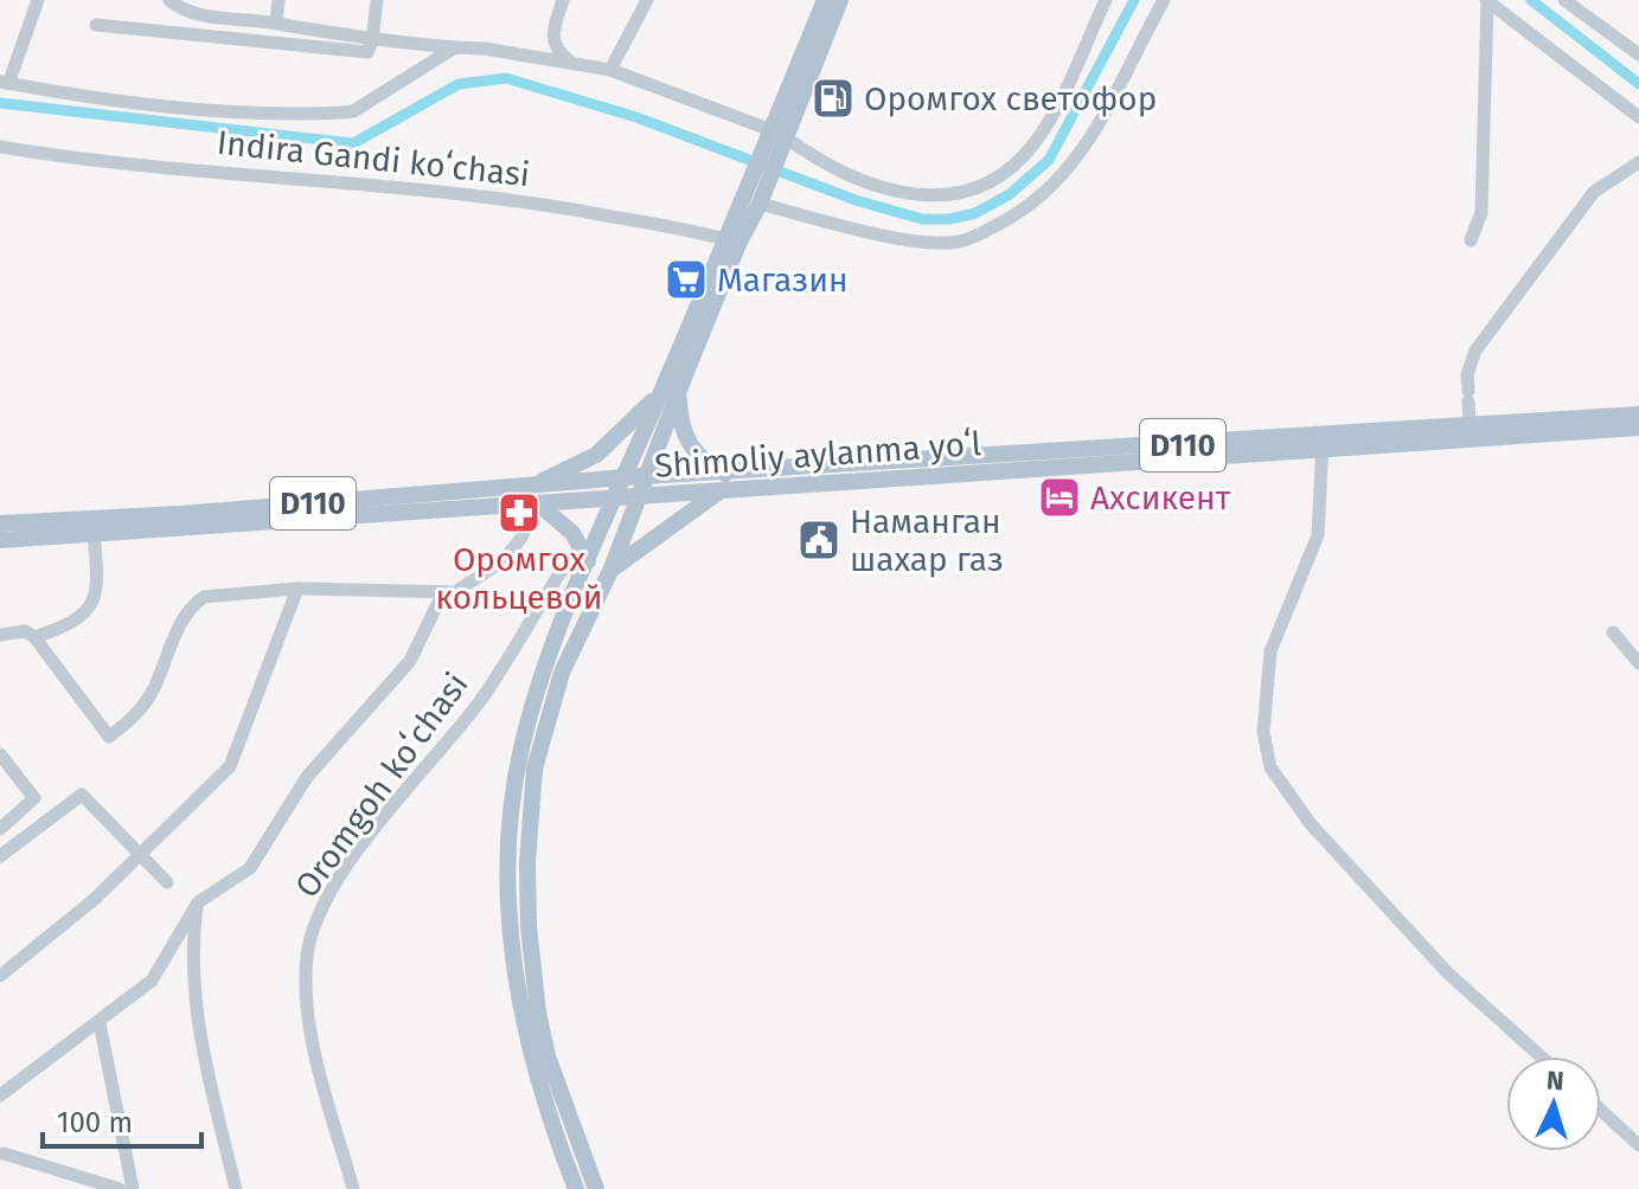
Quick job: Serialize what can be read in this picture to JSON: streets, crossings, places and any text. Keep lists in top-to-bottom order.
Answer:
{
  "streets": {
    "main road": ["D110", "Shimoliy aylanma yoʻl"],
    "street": ["Indira Gandi koʻchasi", "Oromgoh koʻchasi"]
  },
  "places": {
    "fuel station": ["Оромгох светофор"],
    "supermarket": ["Магазин"],
    "hotel": ["Ахсикент"],
    "pharmacy": ["Оромгох кольцевой"],
    "public building": ["Наманган шахар газ"]
  },
  "scale_bar": "100 m",
  "north": "top"
}
